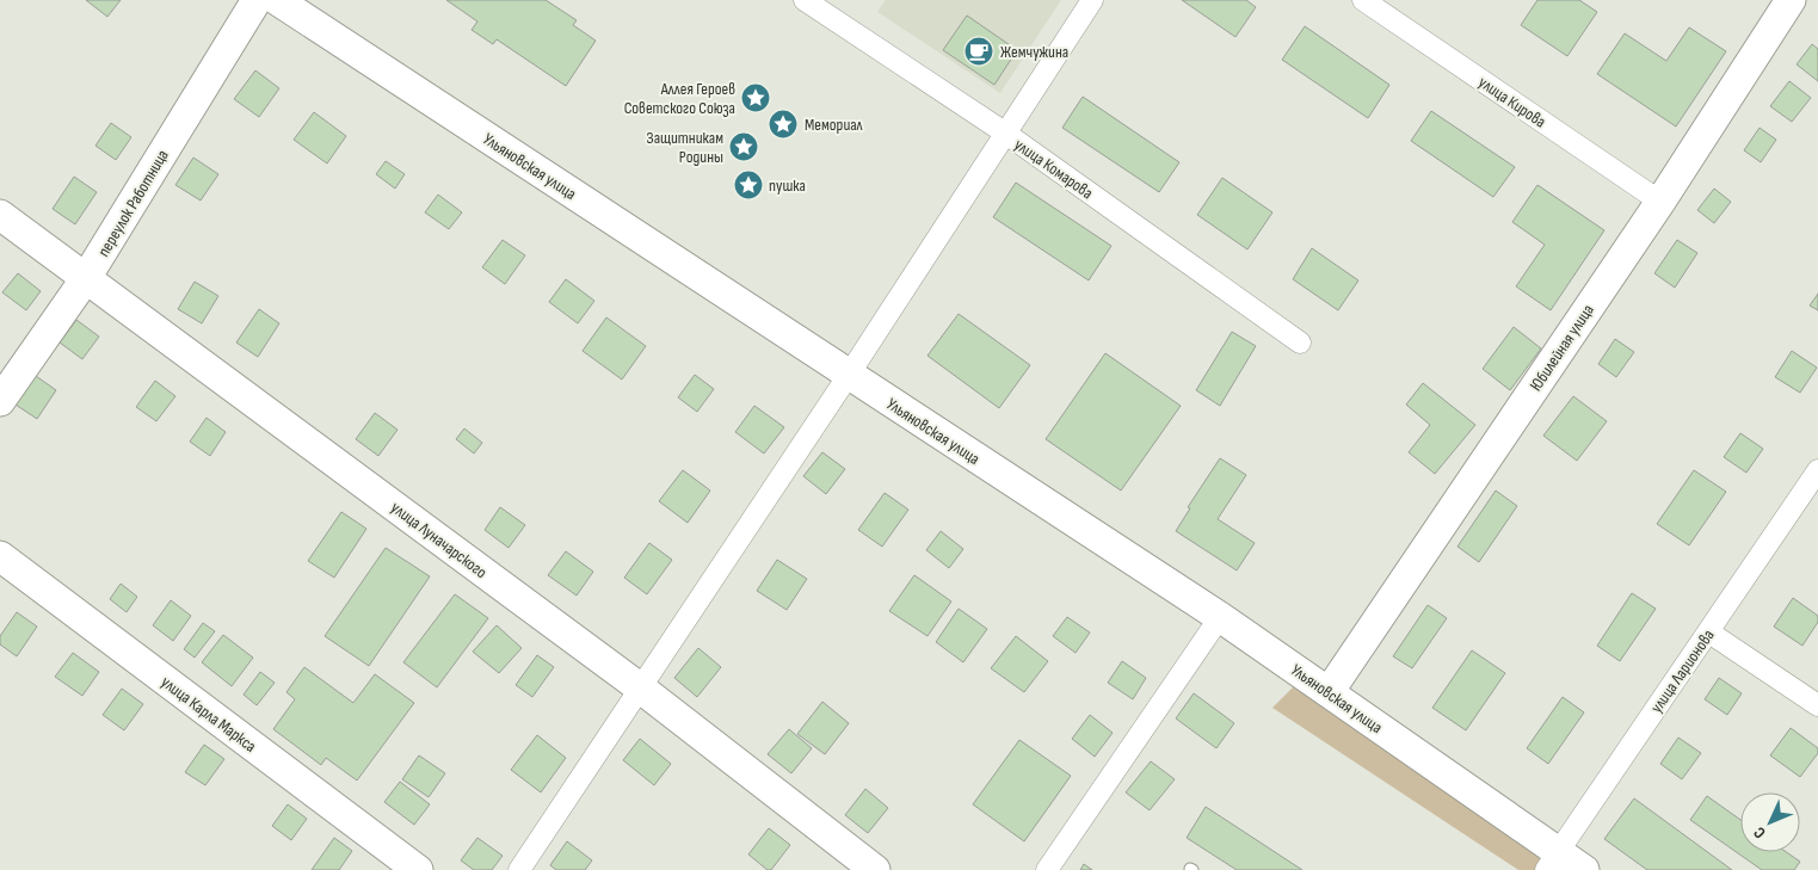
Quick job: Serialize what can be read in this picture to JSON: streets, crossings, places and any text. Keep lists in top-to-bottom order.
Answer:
{
  "streets": {
    "street": [
      "улица Кирова",
      "Ульяновская улица",
      "улица Комарова",
      "переулок Работница",
      "Юбилейная улица",
      "улица Луначарского",
      "улица Ларионова",
      "улица Карла Маркса"
    ]
  },
  "crossings": [
    ["улица Кирова", "Юбилейная улица"],
    ["Ульяновская улица", "Юбилейная улица"],
    ["Ульяновская улица", "улица Ларионова"],
    ["переулок Работница", "улица Луначарского"]
  ],
  "places": {
    "cafe": ["Жемчужина"],
    "place": [
      "Аллея Героев Советского Союза",
      "Мемориал",
      "Защитникам Родины",
      "пушка"
    ]
  },
  "north": "bottom left"
}
